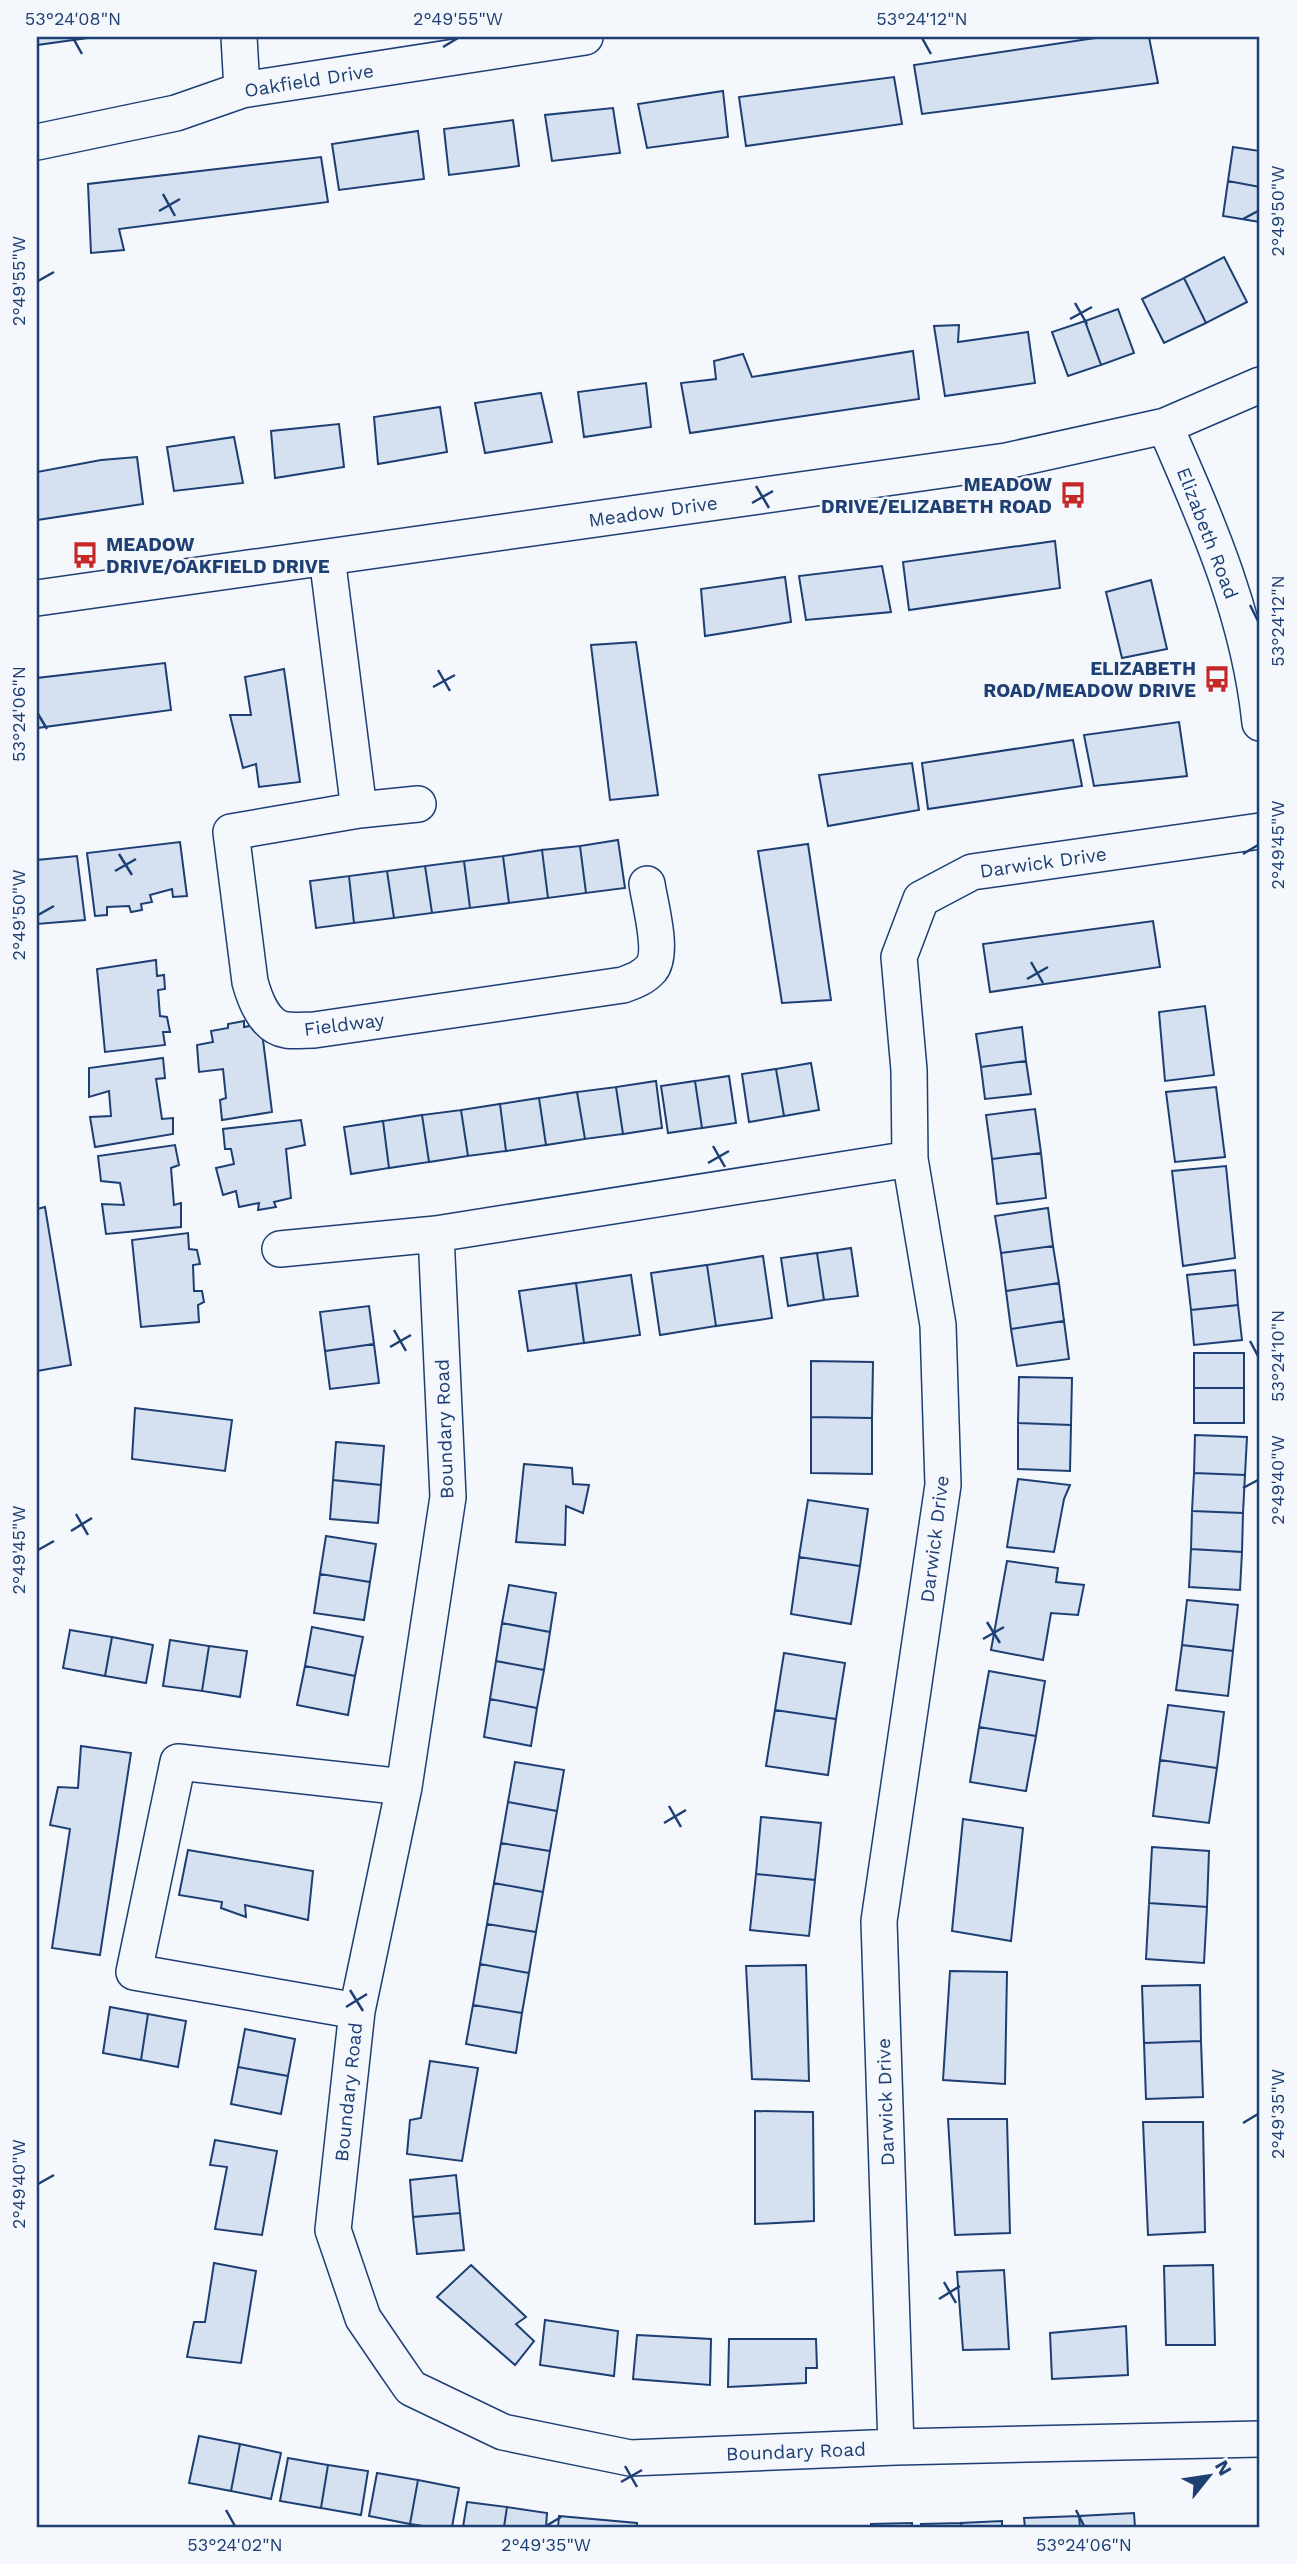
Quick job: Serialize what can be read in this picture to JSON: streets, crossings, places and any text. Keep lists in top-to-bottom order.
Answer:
{
  "streets": {
    "street": [
      "Oakfield Drive",
      "Meadow Drive",
      "Elizabeth Road",
      "Darwick Drive",
      "Fieldway",
      "Boundary Road"
    ]
  },
  "crossings": [
    ["Meadow Drive", "Elizabeth Road"],
    ["Darwick Drive", "Boundary Road"]
  ],
  "places": {
    "bus stop": ["MEADOW DRIVE/ELIZABETH ROAD", "MEADOW DRIVE/OAKFIELD DRIVE", "ELIZABETH ROAD/MEADOW DRIVE"]
  },
  "north": "top right",
  "coordinates": [
    "53°24'08\"N",
    "2°49'55\"W",
    "53°24'12\"N",
    "2°49'50\"W",
    "53°24'06\"N",
    "2°49'45\"W",
    "53°24'10\"N",
    "2°49'40\"W",
    "2°49'35\"W",
    "53°24'02\"N"
  ]
}
